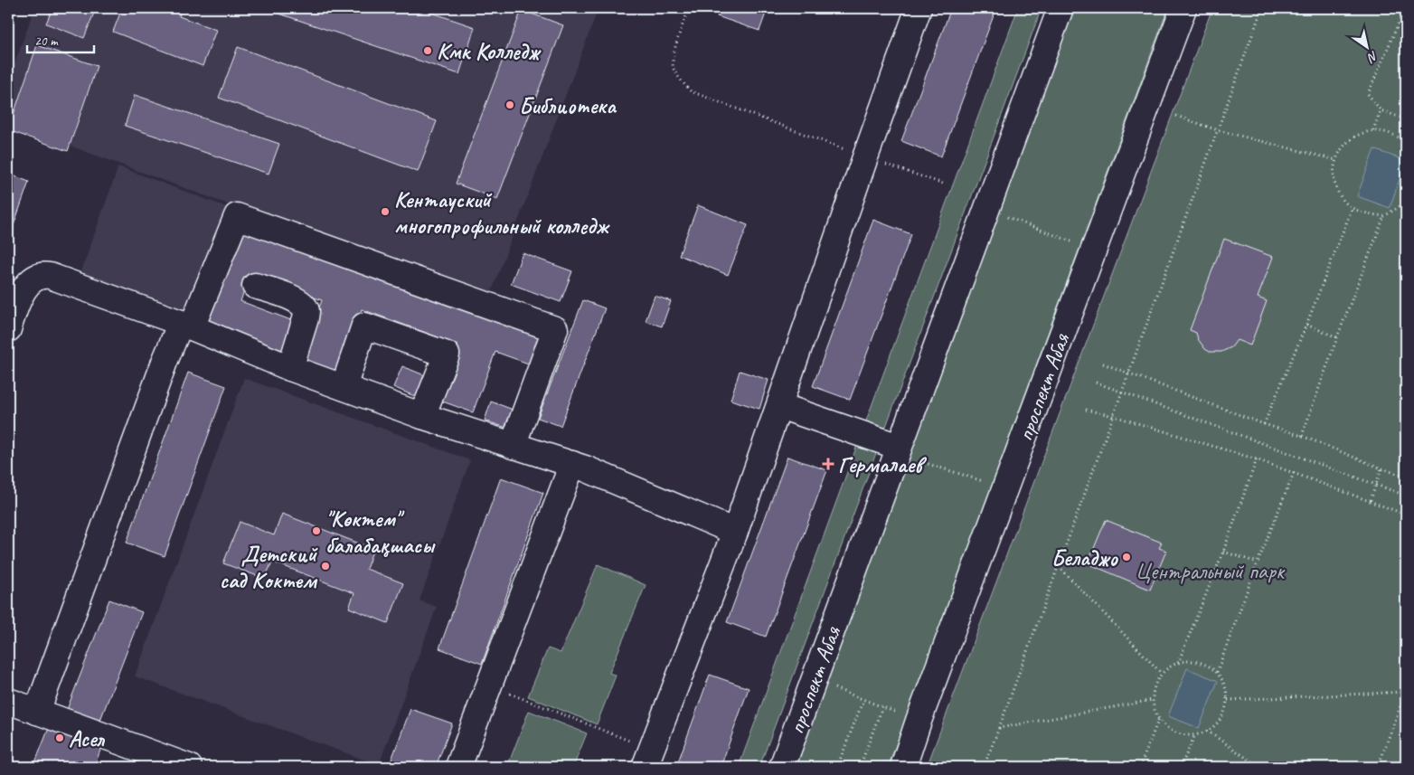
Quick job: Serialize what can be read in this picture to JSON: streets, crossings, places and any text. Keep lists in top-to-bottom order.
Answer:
{
  "streets": {
    "street": ["проспект Абая"]
  },
  "parks": ["Центральный парк"],
  "places": {
    "other": [
      "Кмк Колледж",
      "Библиотека",
      "Кентауский многопрофильный колледж",
      "\"Көктем\" балабақшасы",
      "Беладжо",
      "Детский сад Коктем",
      "Асел"
    ],
    "health": ["Гермалаев"]
  },
  "scale_bar": "20 m",
  "north": "bottom right"
}
